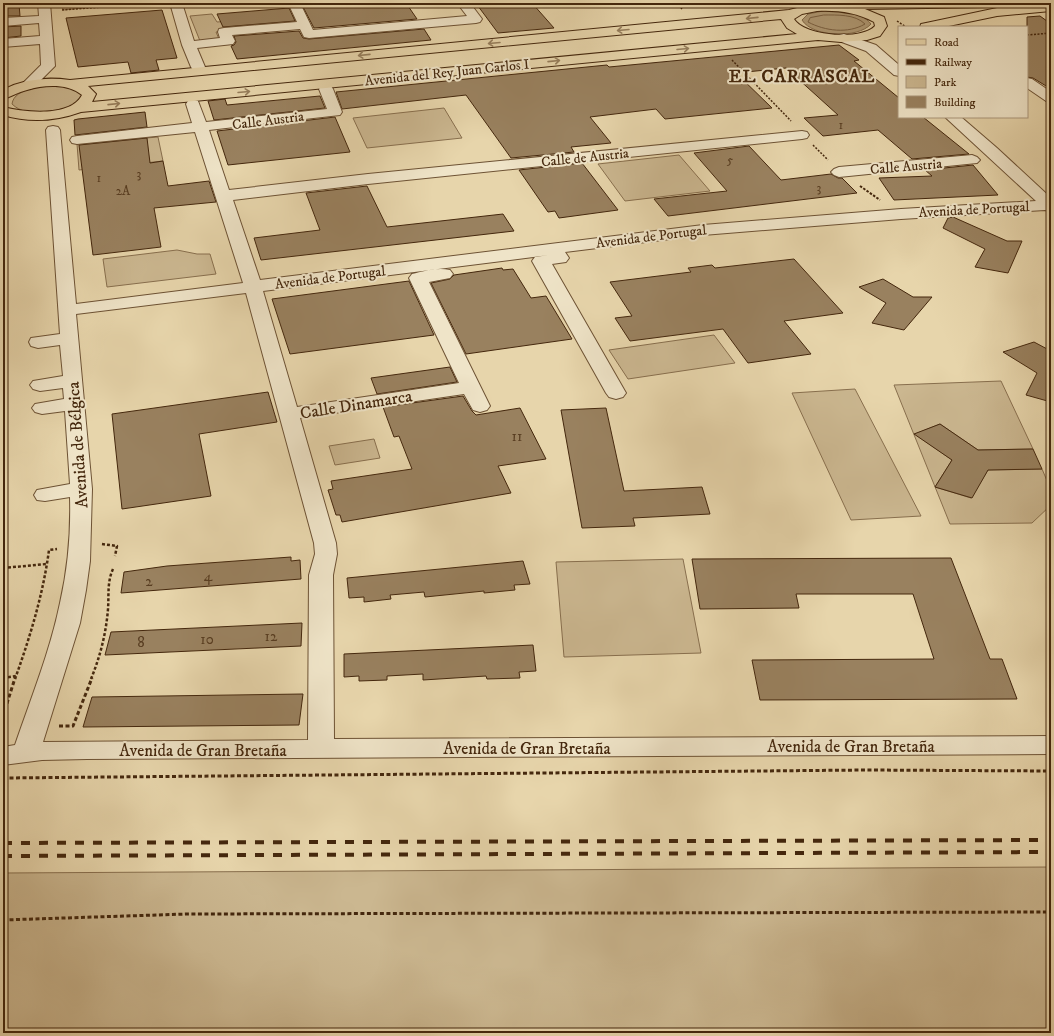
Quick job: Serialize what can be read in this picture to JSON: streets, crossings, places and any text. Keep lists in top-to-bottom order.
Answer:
{
  "streets": {
    "main road": ["Avenida del Rey Juan Carlos I"],
    "street": [
      "Calle Austria",
      "Calle de Austria",
      "Avenida de Portugal",
      "Calle Dinamarca",
      "Avenida de Bélgica",
      "Avenida de Gran Bretaña"
    ]
  },
  "crossings": [
    ["Avenida de Portugal", "Calle Dinamarca"],
    ["Avenida de Portugal", "Avenida de Bélgica"],
    ["Calle Dinamarca", "Avenida de Gran Bretaña"],
    ["Avenida de Bélgica", "Avenida de Gran Bretaña"]
  ],
  "districts": ["EL CARRASCAL"],
  "house_numbers": [
    "1",
    "5",
    "3",
    "1",
    "3",
    "2A",
    "11",
    "4",
    "2",
    "12",
    "10",
    "8"
  ],
  "legend": [
    "Road",
    "Railway",
    "Park",
    "Building"
  ]
}
